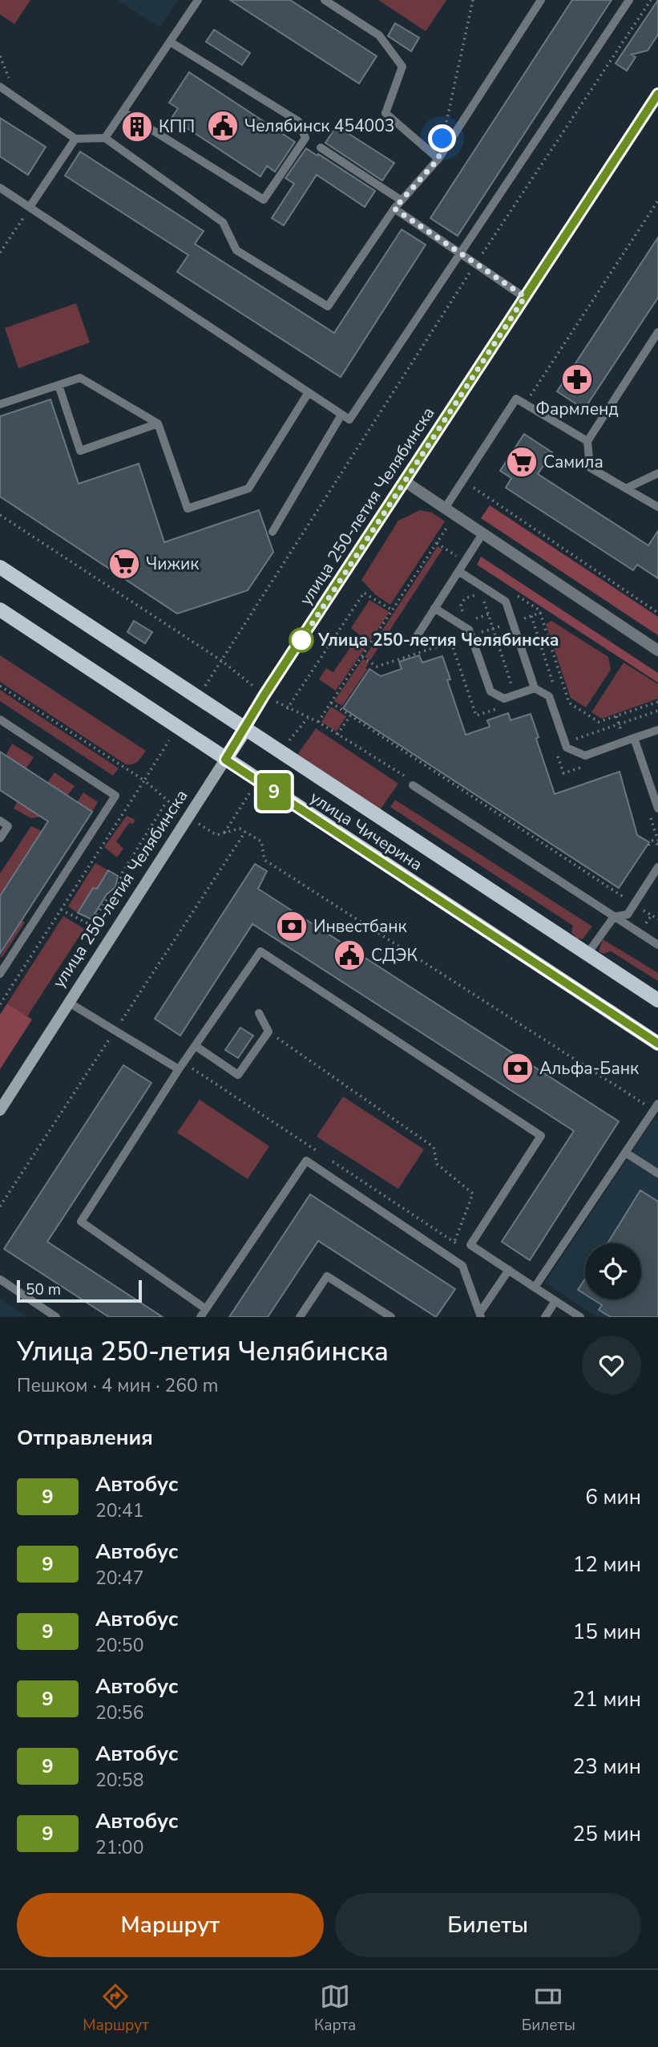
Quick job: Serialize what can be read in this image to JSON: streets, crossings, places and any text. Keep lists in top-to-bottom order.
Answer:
{
  "streets": {
    "main road": ["улица 250-летия Челябинска", "улица Чичерина"]
  },
  "crossings": [
    ["улица 250-летия Челябинска", "улица Чичерина"]
  ],
  "places": {
    "public building": ["Челябинск 454003", "СДЭК"],
    "building": ["КПП"],
    "pharmacy": ["Фармленд"],
    "supermarket": ["Самила", "Чижик"],
    "other": ["Улица 250-летия Челябинска"],
    "bank": ["Инвестбанк", "Альфа-Банк"]
  },
  "lines": ["bus line 9"],
  "scale_bar": "50 m",
  "page": {
    "on_map": "9",
    "scale": "50 m",
    "heading": [
      ["Улица 250-летия Челябинска", "Пешком · 4 мин · 260 m"],
      "Отправления"
    ],
    "list": [
      {
        "mark": "9",
        "name": "Автобус",
        "note": "20:41",
        "value": "6 мин"
      },
      {
        "mark": "9",
        "name": "Автобус",
        "note": "20:47",
        "value": "12 мин"
      },
      {
        "mark": "9",
        "name": "Автобус",
        "note": "20:50",
        "value": "15 мин"
      },
      {
        "mark": "9",
        "name": "Автобус",
        "note": "20:56",
        "value": "21 мин"
      },
      {
        "mark": "9",
        "name": "Автобус",
        "note": "20:58",
        "value": "23 мин"
      },
      {
        "mark": "9",
        "name": "Автобус",
        "note": "21:00",
        "value": "25 мин"
      }
    ],
    "buttons": ["Маршрут", "Билеты"],
    "tabs": ["Маршрут", "Карта", "Билеты"]
  }
}
